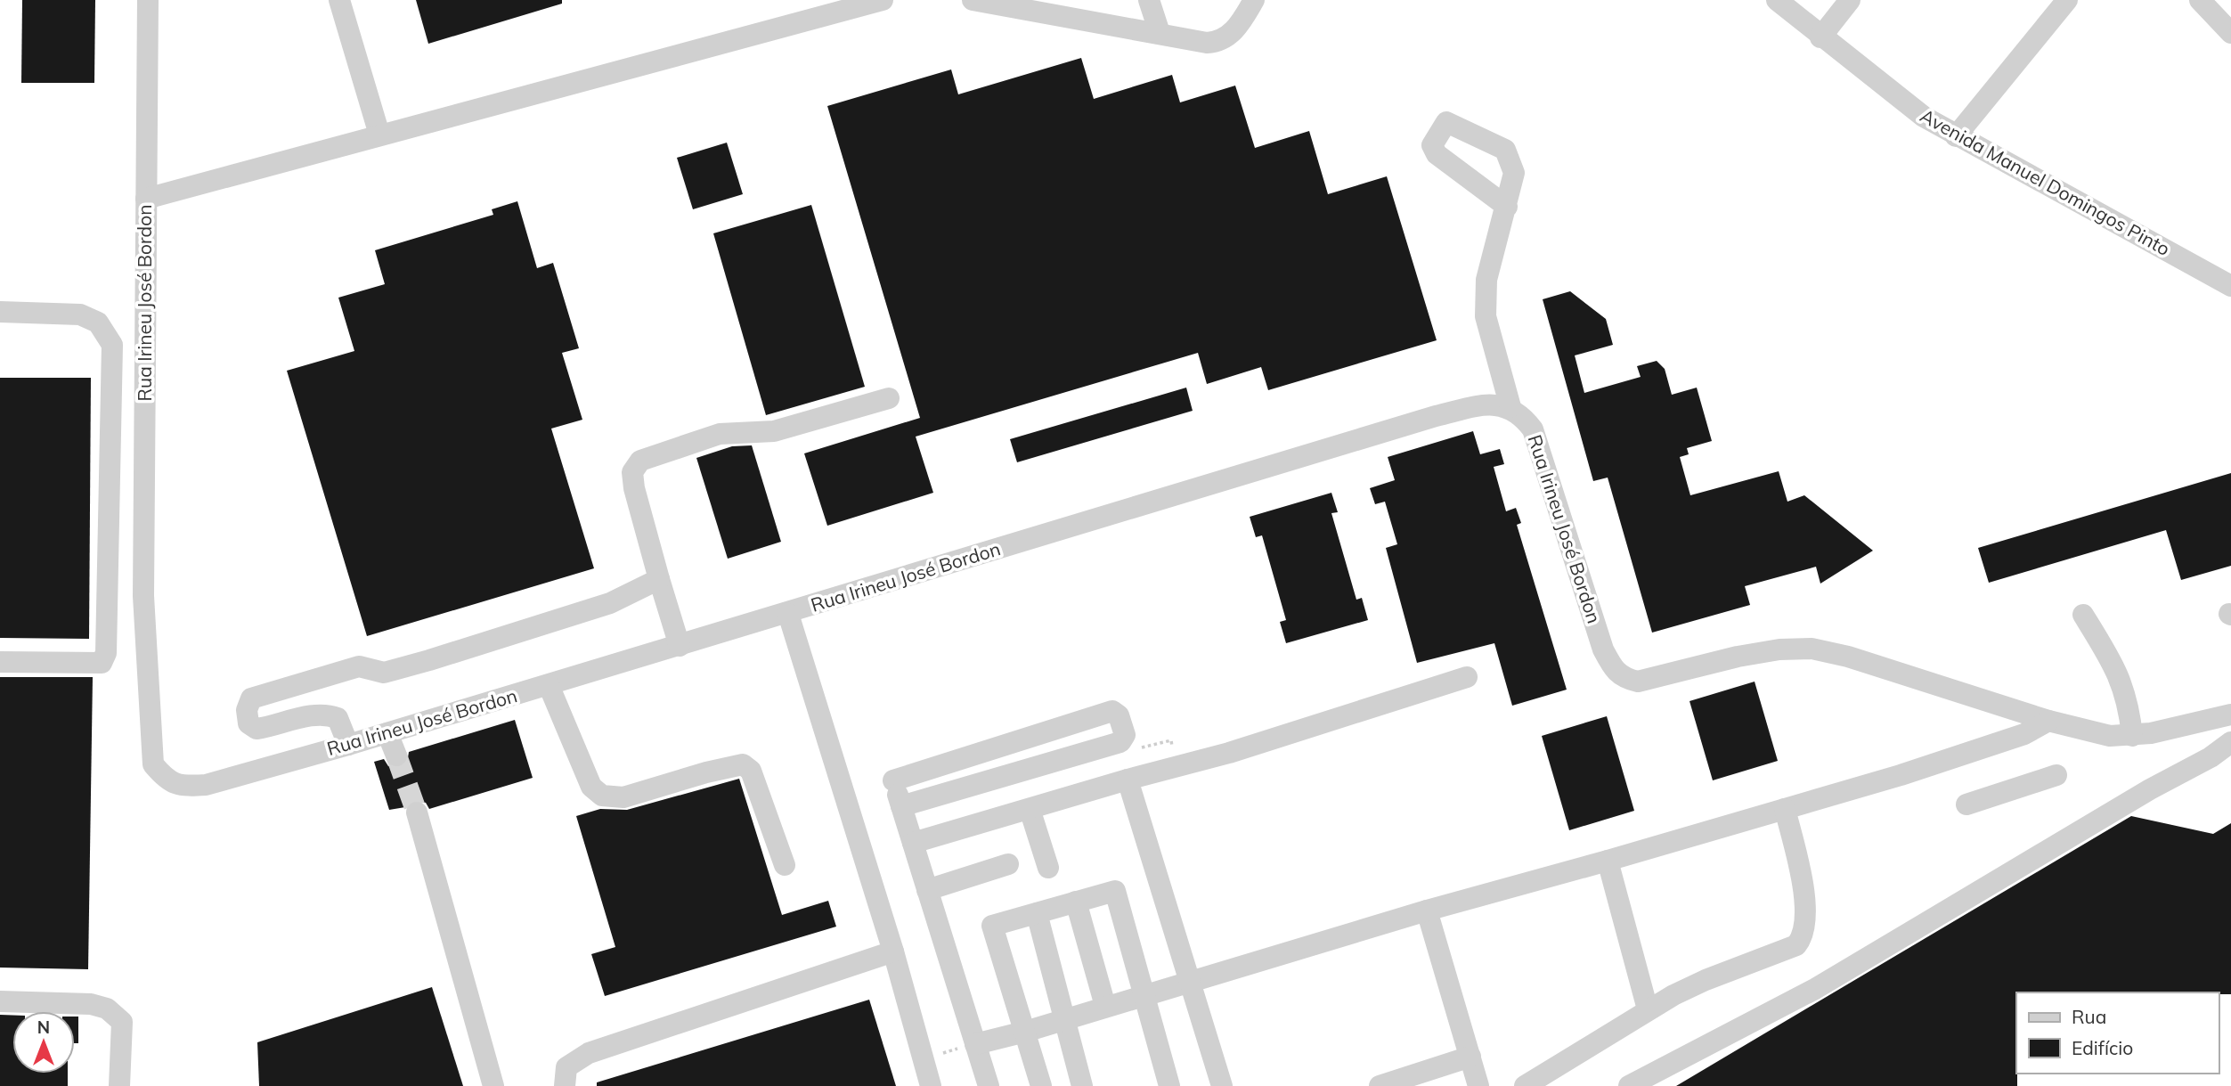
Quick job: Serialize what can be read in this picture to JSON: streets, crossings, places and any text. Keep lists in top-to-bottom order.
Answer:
{
  "streets": {
    "street": ["Avenida Manuel Domingos Pinto", "Rua Irineu José Bordon"]
  },
  "legend": ["Rua", "Edifício"],
  "north": "top"
}
